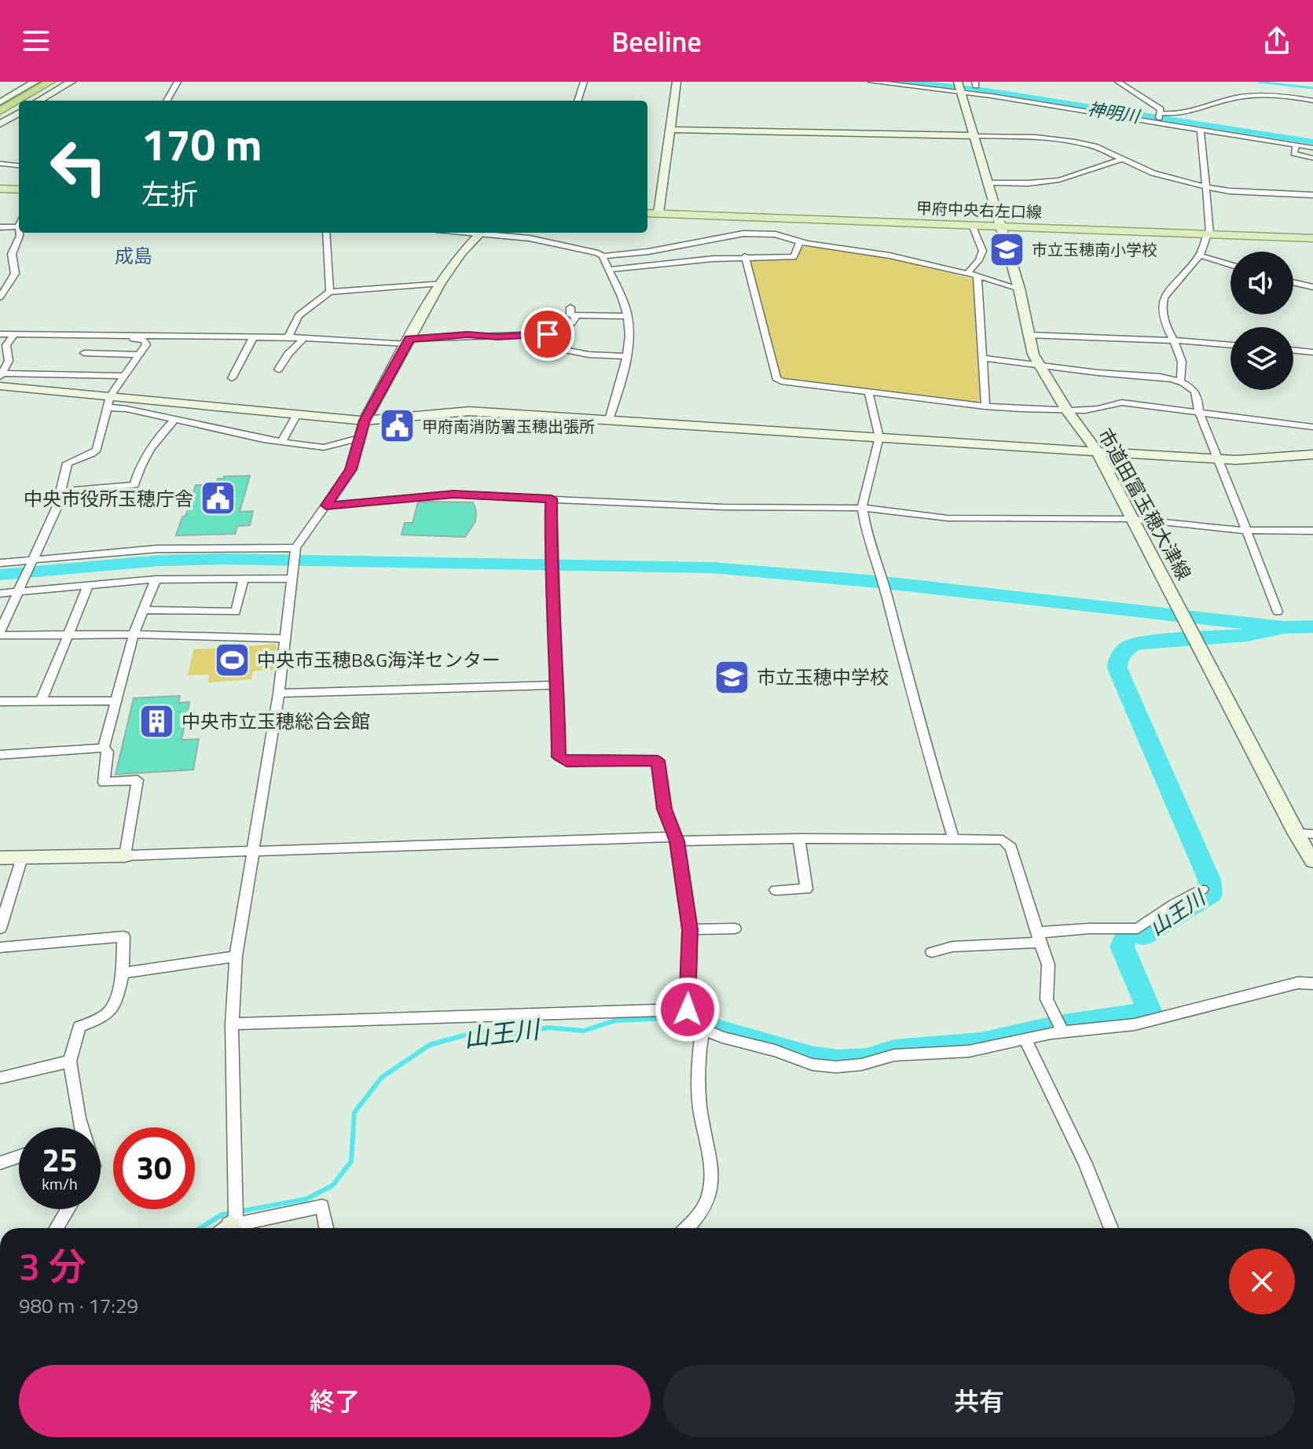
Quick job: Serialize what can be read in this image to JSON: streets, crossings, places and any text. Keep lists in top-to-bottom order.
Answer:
{
  "streets": {
    "main road": ["甲府中央右左口線"],
    "street": ["市道田富玉穂大津線"]
  },
  "crossings": [
    ["甲府中央右左口線", "市道田富玉穂大津線"]
  ],
  "districts": ["成島"],
  "water": ["神明川", "山王川"],
  "places": {
    "school or university": ["市立玉穂南小学校", "市立玉穂中学校"],
    "public building": ["甲府南消防署玉穂出張所", "中央市役所玉穂庁舎"],
    "sports": ["中央市玉穂B&G海洋センター"],
    "building": ["中央市立玉穂総合会館"]
  },
  "page": {
    "header": "Beeline",
    "turn": ["170 m", "左折"],
    "speed": "25 km/h",
    "limit": "30",
    "heading": ["3 分", "980 m · 17:29"],
    "buttons": ["終了", "共有"]
  }
}
